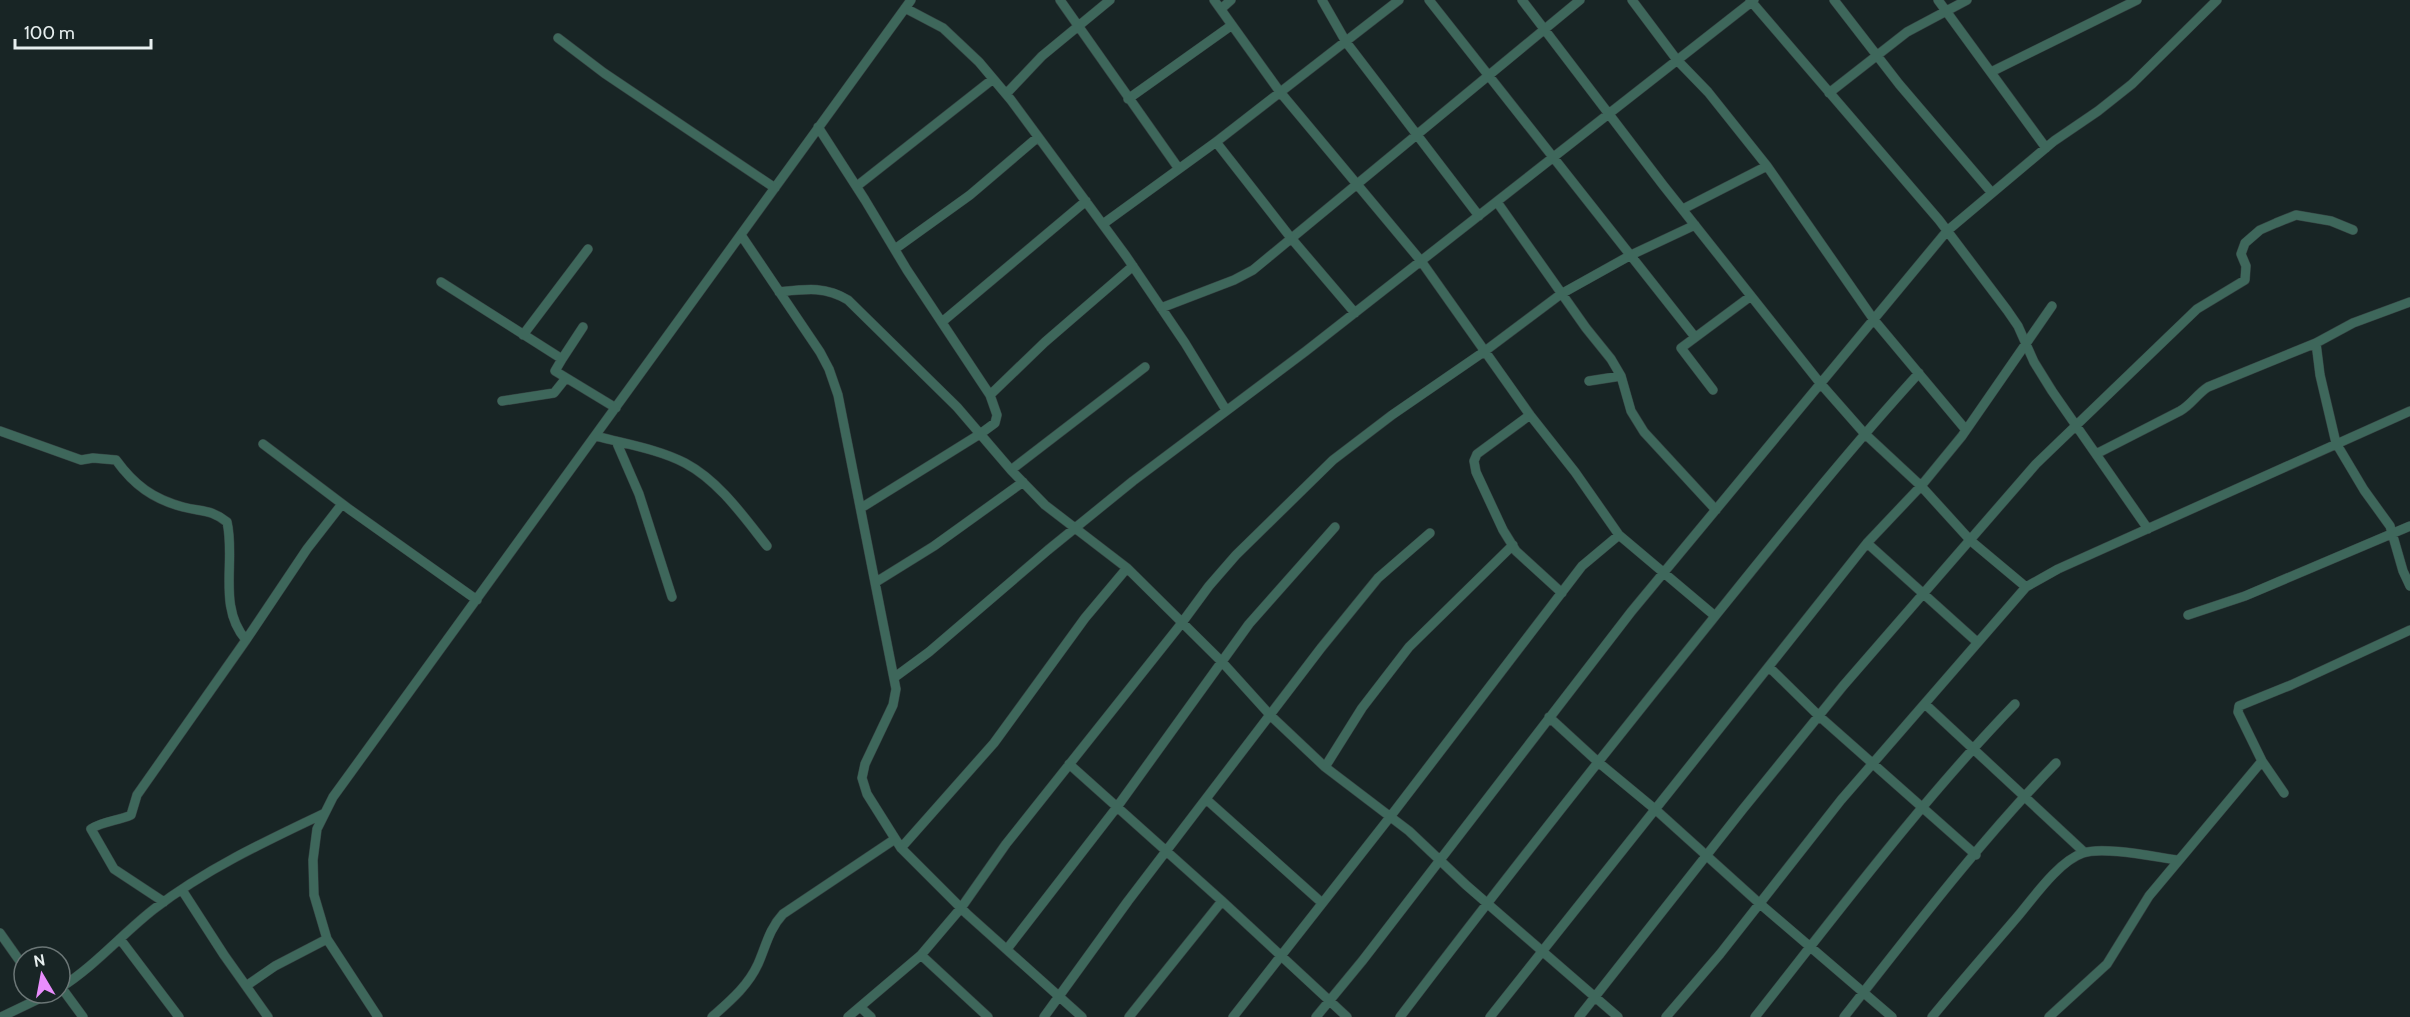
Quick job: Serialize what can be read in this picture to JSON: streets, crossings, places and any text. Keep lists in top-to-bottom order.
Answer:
{
  "scale_bar": "100 m",
  "north": "top"
}
